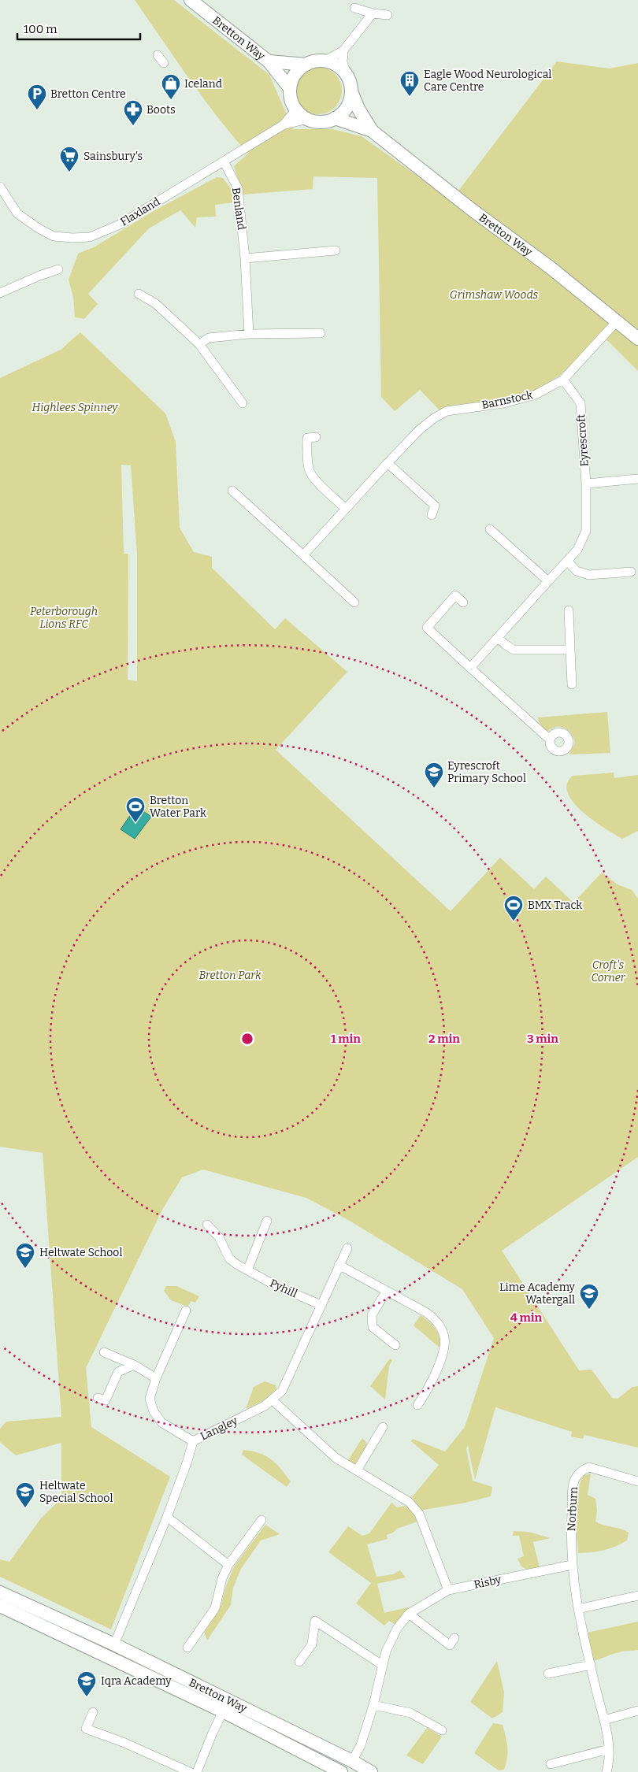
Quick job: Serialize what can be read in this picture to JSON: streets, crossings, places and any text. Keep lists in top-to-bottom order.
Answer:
{
  "streets": {
    "street": [
      "Bretton Way",
      "Benland",
      "Flaxland",
      "Barnstock",
      "Eyrescroft",
      "Pyhill",
      "Langley",
      "Norburn",
      "Risby"
    ]
  },
  "crossings": [
    ["Bretton Way", "Flaxland"],
    ["Bretton Way", "Barnstock"],
    ["Bretton Way", "Langley"],
    ["Bretton Way", "Risby"],
    ["Benland", "Flaxland"],
    ["Barnstock", "Eyrescroft"],
    ["Pyhill", "Langley"],
    ["Norburn", "Risby"]
  ],
  "parks": [
    "Grimshaw Woods",
    "Highlees Spinney",
    "Peterborough Lions RFC",
    "Croft's Corner",
    "Bretton Park"
  ],
  "places": {
    "building": ["Eagle Wood Neurological Care Centre"],
    "shop": ["Iceland"],
    "parking": ["Bretton Centre"],
    "pharmacy": ["Boots"],
    "supermarket": ["Sainsbury's"],
    "school or university": [
      "Eyrescroft Primary School",
      "Heltwate School",
      "Lime Academy Watergall",
      "Heltwate Special School",
      "Iqra Academy"
    ],
    "sports": ["Bretton Water Park", "BMX Track"]
  },
  "scale_bar": "100 m",
  "rings": [
    "1 min",
    "2 min",
    "3 min",
    "4 min"
  ]
}
